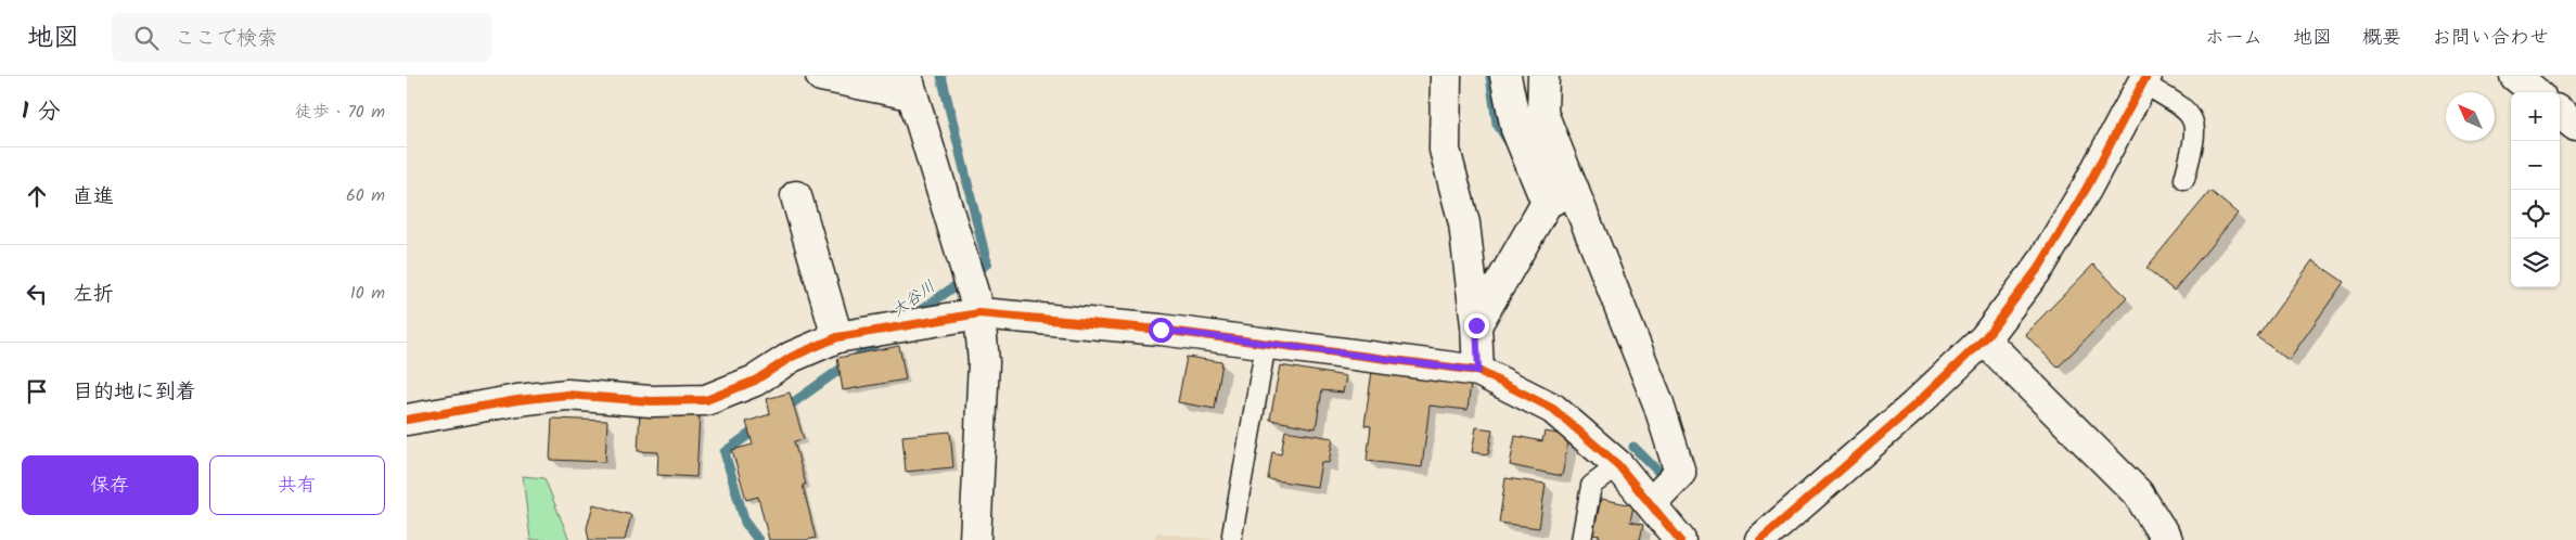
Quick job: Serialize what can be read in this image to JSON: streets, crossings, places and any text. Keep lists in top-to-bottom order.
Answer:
{
  "water": ["大谷川"],
  "north": "top left",
  "page": {
    "header": "地図",
    "search": "ここで検索",
    "nav": [
      "ホーム",
      "地図",
      "概要",
      "お問い合わせ"
    ],
    "heading": ["1 分", "徒歩 · 70 m"],
    "map_buttons": ["+", "−"],
    "list": [
      ["直進", "60 m"],
      ["左折", "10 m"],
      "目的地に到着"
    ],
    "buttons": ["保存", "共有"]
  }
}
